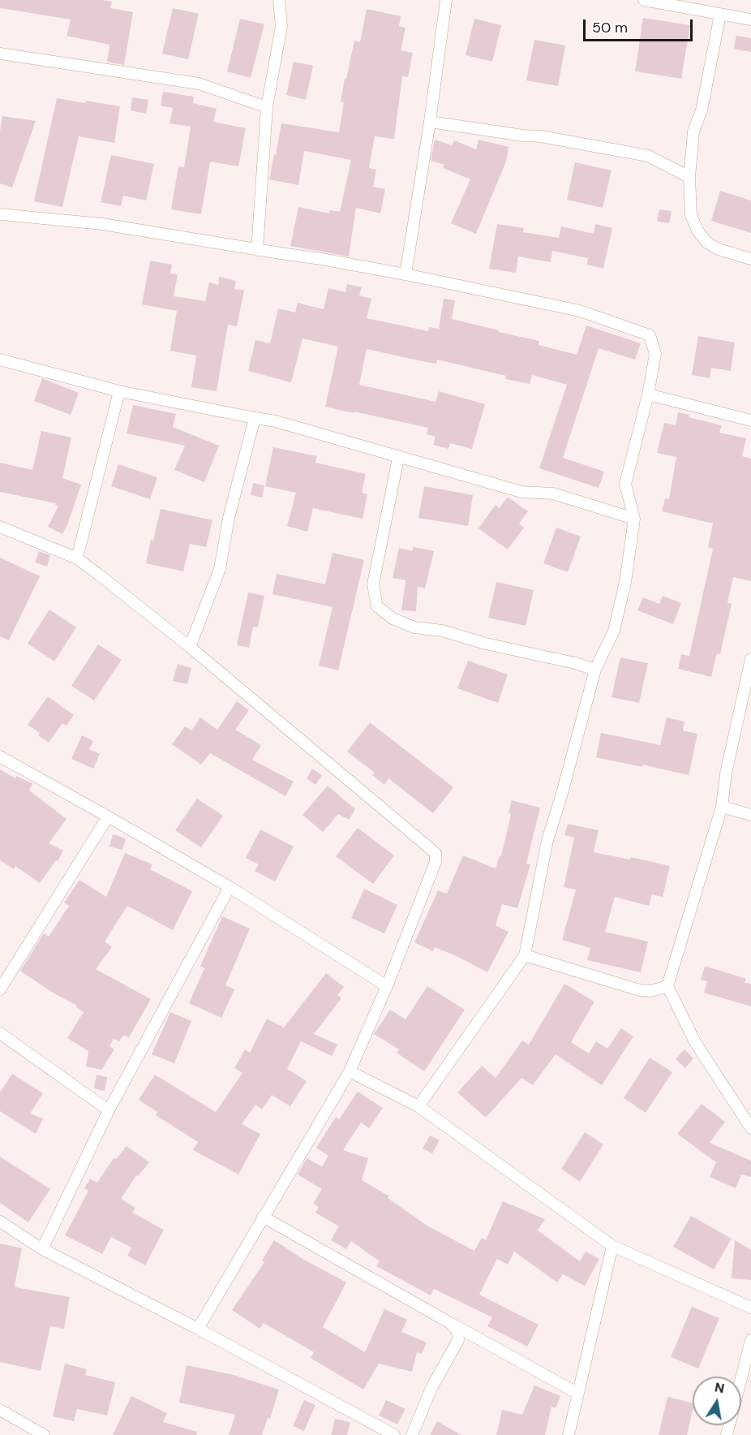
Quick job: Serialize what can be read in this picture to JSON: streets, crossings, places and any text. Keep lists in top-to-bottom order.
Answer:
{
  "scale_bar": "50 m",
  "north": "top"
}
